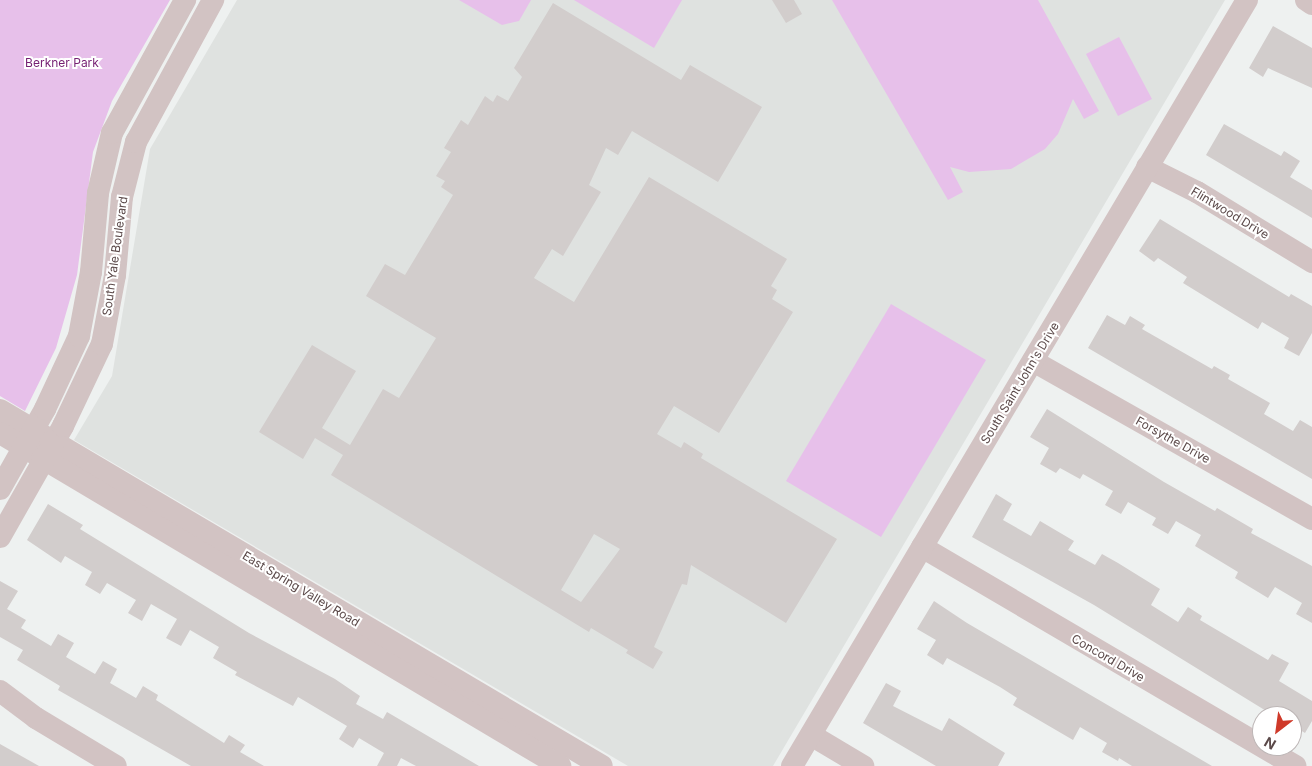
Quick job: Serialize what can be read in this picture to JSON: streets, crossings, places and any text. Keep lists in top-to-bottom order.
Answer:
{
  "streets": {
    "street": [
      "Flintwood Drive",
      "South Yale Boulevard",
      "South Saint John's Drive",
      "Forsythe Drive",
      "East Spring Valley Road",
      "Concord Drive"
    ]
  },
  "crossings": [
    ["Flintwood Drive", "South Saint John's Drive"],
    ["South Yale Boulevard", "East Spring Valley Road"],
    ["South Saint John's Drive", "Forsythe Drive"],
    ["South Saint John's Drive", "Concord Drive"]
  ],
  "parks": ["Berkner Park"],
  "north": "bottom left"
}
